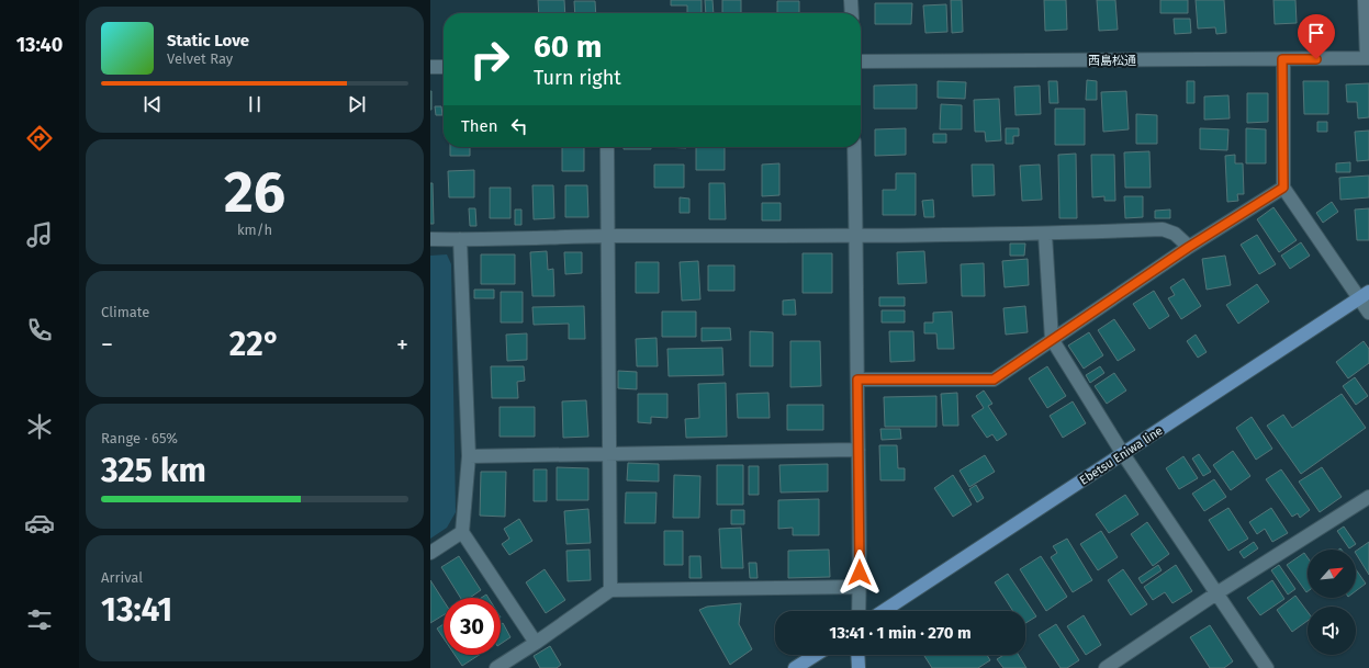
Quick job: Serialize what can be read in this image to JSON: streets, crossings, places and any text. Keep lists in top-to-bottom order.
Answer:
{
  "streets": {
    "main road": ["Ebetsu Eniwa line"],
    "street": ["西島松通"]
  },
  "north": "top right",
  "page": {
    "tabs": "13:40",
    "turn": ["60 m", "Turn right"],
    "song": ["Static Love", "Velvet Ray"],
    "then": "Then",
    "tile": [
      ["26", "km/h"],
      "Climate",
      ["Range · 65%", "325 km"],
      ["Arrival", "13:41"]
    ],
    "heat": ["−", "22°", "+"],
    "limit": "30",
    "trip": "13:41 · 1 min · 270 m"
  }
}
